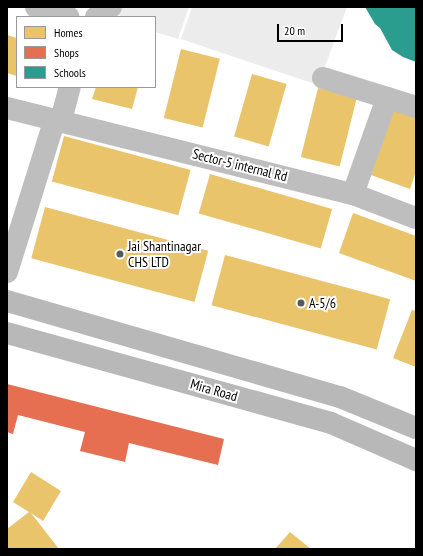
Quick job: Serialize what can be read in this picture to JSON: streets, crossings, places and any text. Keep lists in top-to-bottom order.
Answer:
{
  "streets": {
    "main road": ["Mira Road"],
    "street": ["Sector-5 internal Rd"]
  },
  "places": ["Jai Shantinagar CHS LTD", "A-5/6"],
  "legend": ["Homes", "Shops", "Schools"],
  "scale_bar": "20 m"
}
